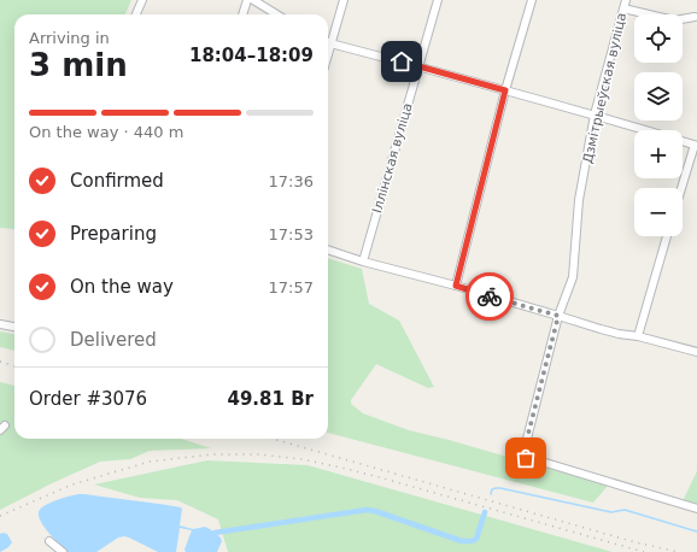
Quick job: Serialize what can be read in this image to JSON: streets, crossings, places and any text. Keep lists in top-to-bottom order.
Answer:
{
  "streets": {
    "street": ["Дзмітрыеўская вуліца", "Іллінская вуліца"]
  },
  "page": {
    "map_buttons": ["+", "−"],
    "heading": ["3 min", "Arriving in", "18:04–18:09"],
    "panel": ["Order #3076", "49.81 Br"],
    "bar": "On the way · 440 m",
    "list": [
      ["Confirmed", "17:36"],
      ["Preparing", "17:53"],
      ["On the way", "17:57"],
      "Delivered"
    ]
  }
}
